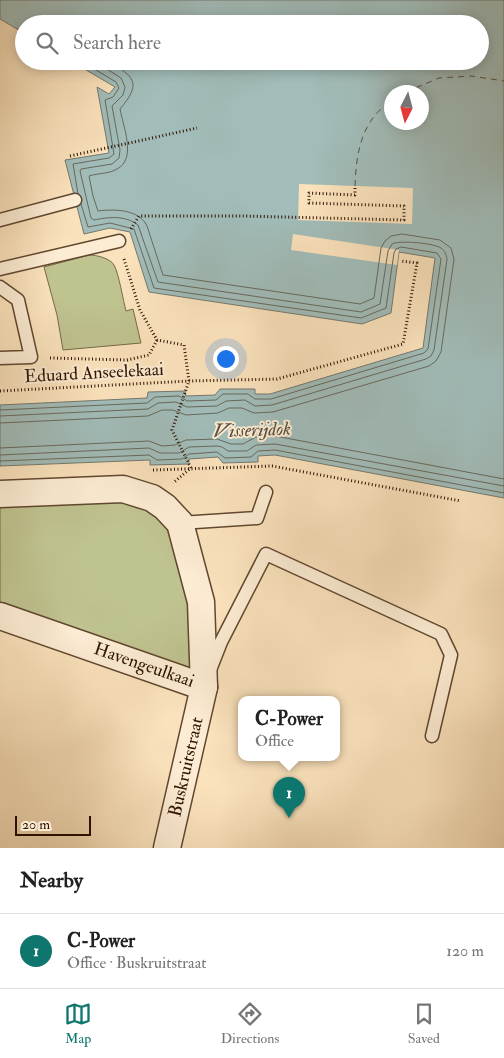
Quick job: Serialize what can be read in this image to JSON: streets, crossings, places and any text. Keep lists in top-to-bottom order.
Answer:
{
  "streets": {
    "street": ["Havengeulkaai", "Buskruitstraat"],
    "path": ["Eduard Anseelekaai"]
  },
  "crossings": [
    ["Havengeulkaai", "Buskruitstraat"]
  ],
  "water": ["Visserijdok"],
  "scale_bar": "20 m",
  "north": "bottom",
  "page": {
    "search": "Search here",
    "popup": ["C-Power", "Office"],
    "pins": "1",
    "scale": "20 m",
    "heading": "Nearby",
    "list": [
      {
        "mark": "1",
        "name": "C-Power",
        "note": "Office · Buskruitstraat",
        "value": "120 m"
      }
    ],
    "nav": ["Map", "Directions", "Saved"]
  }
}
